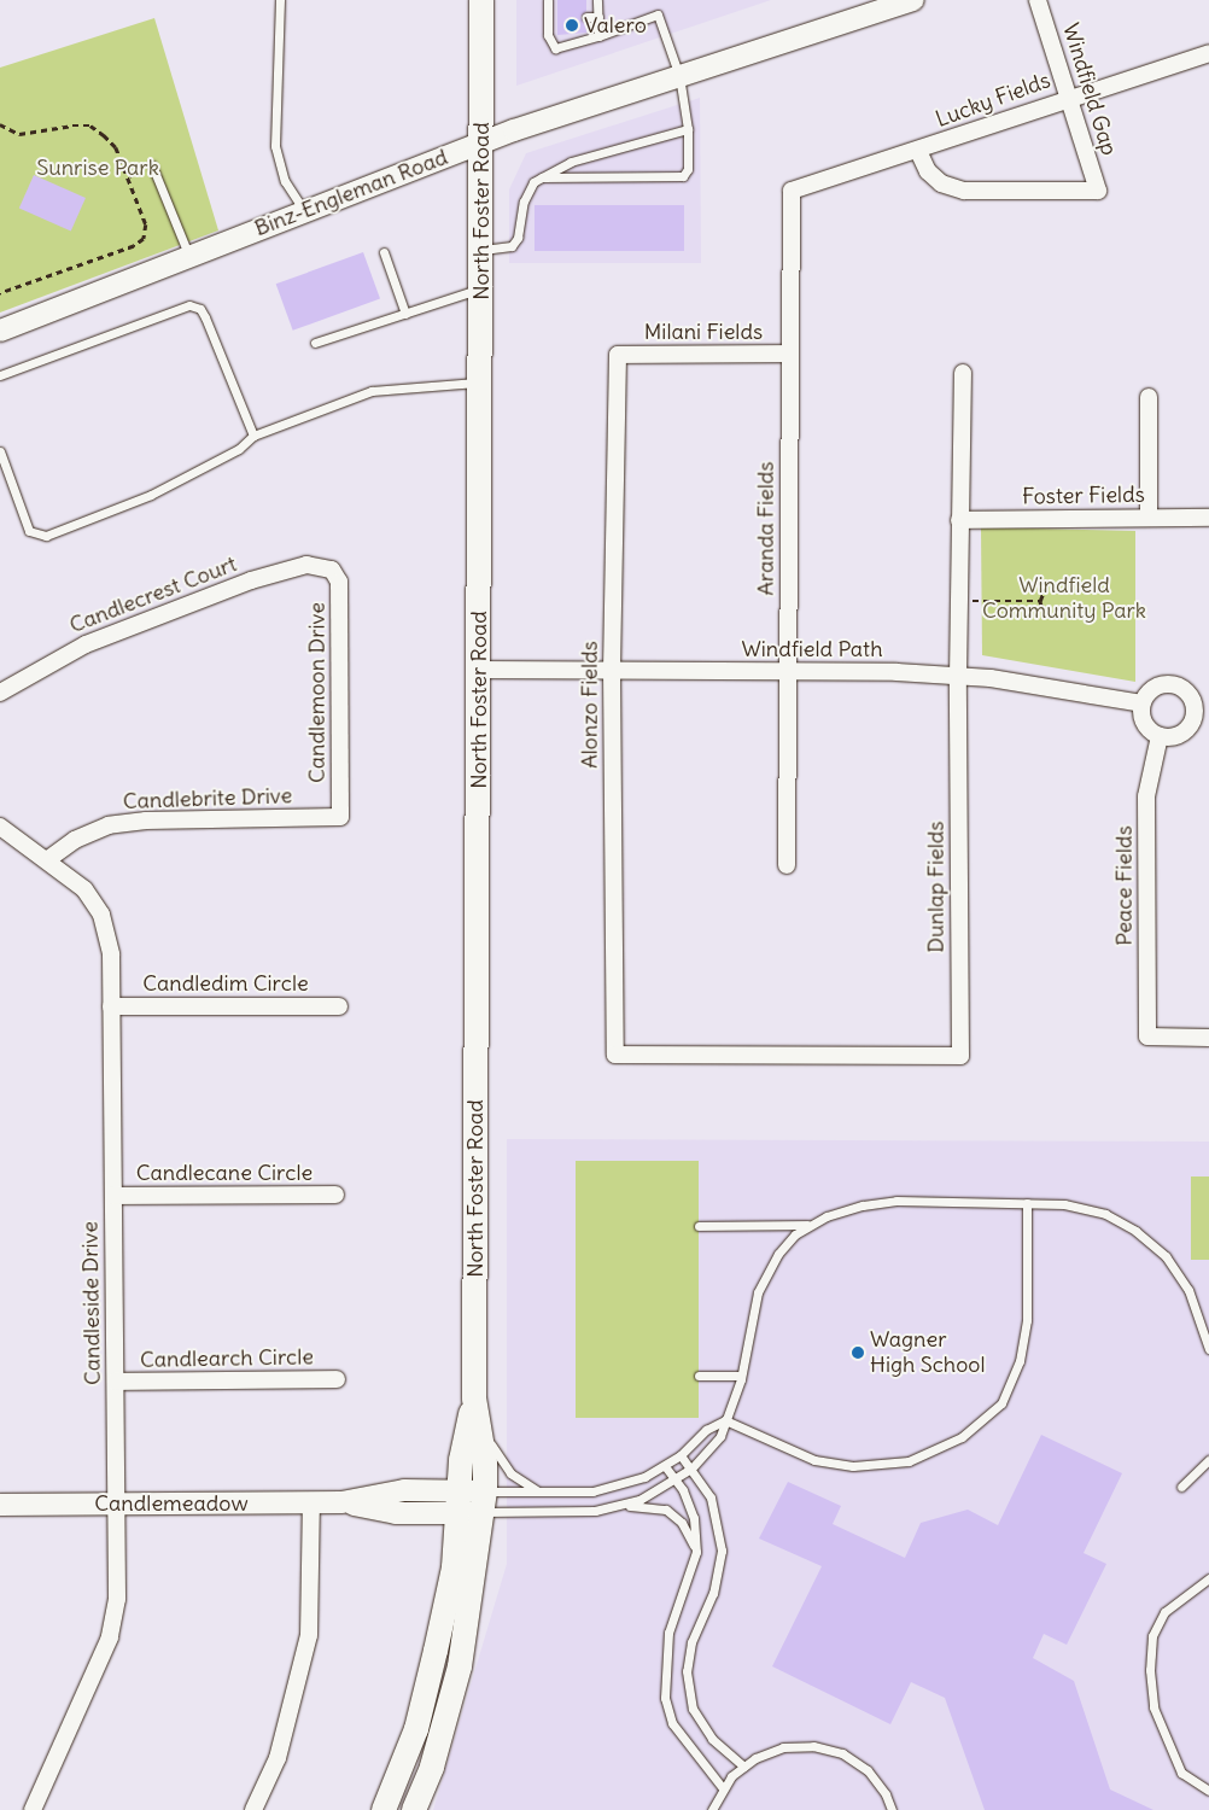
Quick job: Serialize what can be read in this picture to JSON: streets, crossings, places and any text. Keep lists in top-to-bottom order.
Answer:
{
  "streets": {
    "main road": ["North Foster Road"],
    "street": [
      "Windfield Gap",
      "Lucky Fields",
      "Binz-Engleman Road",
      "Milani Fields",
      "Foster Fields",
      "Aranda Fields",
      "Candlecrest Court",
      "Windfield Path",
      "Candlemoon Drive",
      "Alonzo Fields",
      "Candlebrite Drive",
      "Peace Fields",
      "Dunlap Fields",
      "Candledim Circle",
      "Candlecane Circle",
      "Candleside Drive",
      "Candlearch Circle",
      "Candlemeadow"
    ]
  },
  "crossings": [
    ["Windfield Gap", "Lucky Fields"],
    ["Lucky Fields", "Aranda Fields"],
    ["Binz-Engleman Road", "North Foster Road"],
    ["North Foster Road", "Windfield Path"],
    ["North Foster Road", "Candlemeadow"],
    ["Milani Fields", "Aranda Fields"],
    ["Milani Fields", "Alonzo Fields"],
    ["Foster Fields", "Dunlap Fields"],
    ["Aranda Fields", "Windfield Path"],
    ["Candlecrest Court", "Candlemoon Drive"],
    ["Windfield Path", "Alonzo Fields"],
    ["Windfield Path", "Peace Fields"],
    ["Windfield Path", "Dunlap Fields"],
    ["Candlemoon Drive", "Candlebrite Drive"],
    ["Alonzo Fields", "Dunlap Fields"],
    ["Candlebrite Drive", "Candleside Drive"],
    ["Candledim Circle", "Candleside Drive"],
    ["Candlecane Circle", "Candleside Drive"],
    ["Candleside Drive", "Candlearch Circle"],
    ["Candleside Drive", "Candlemeadow"]
  ],
  "parks": ["Sunrise Park", "Windfield Community Park"],
  "places": ["Valero", "Wagner High School"]
}
